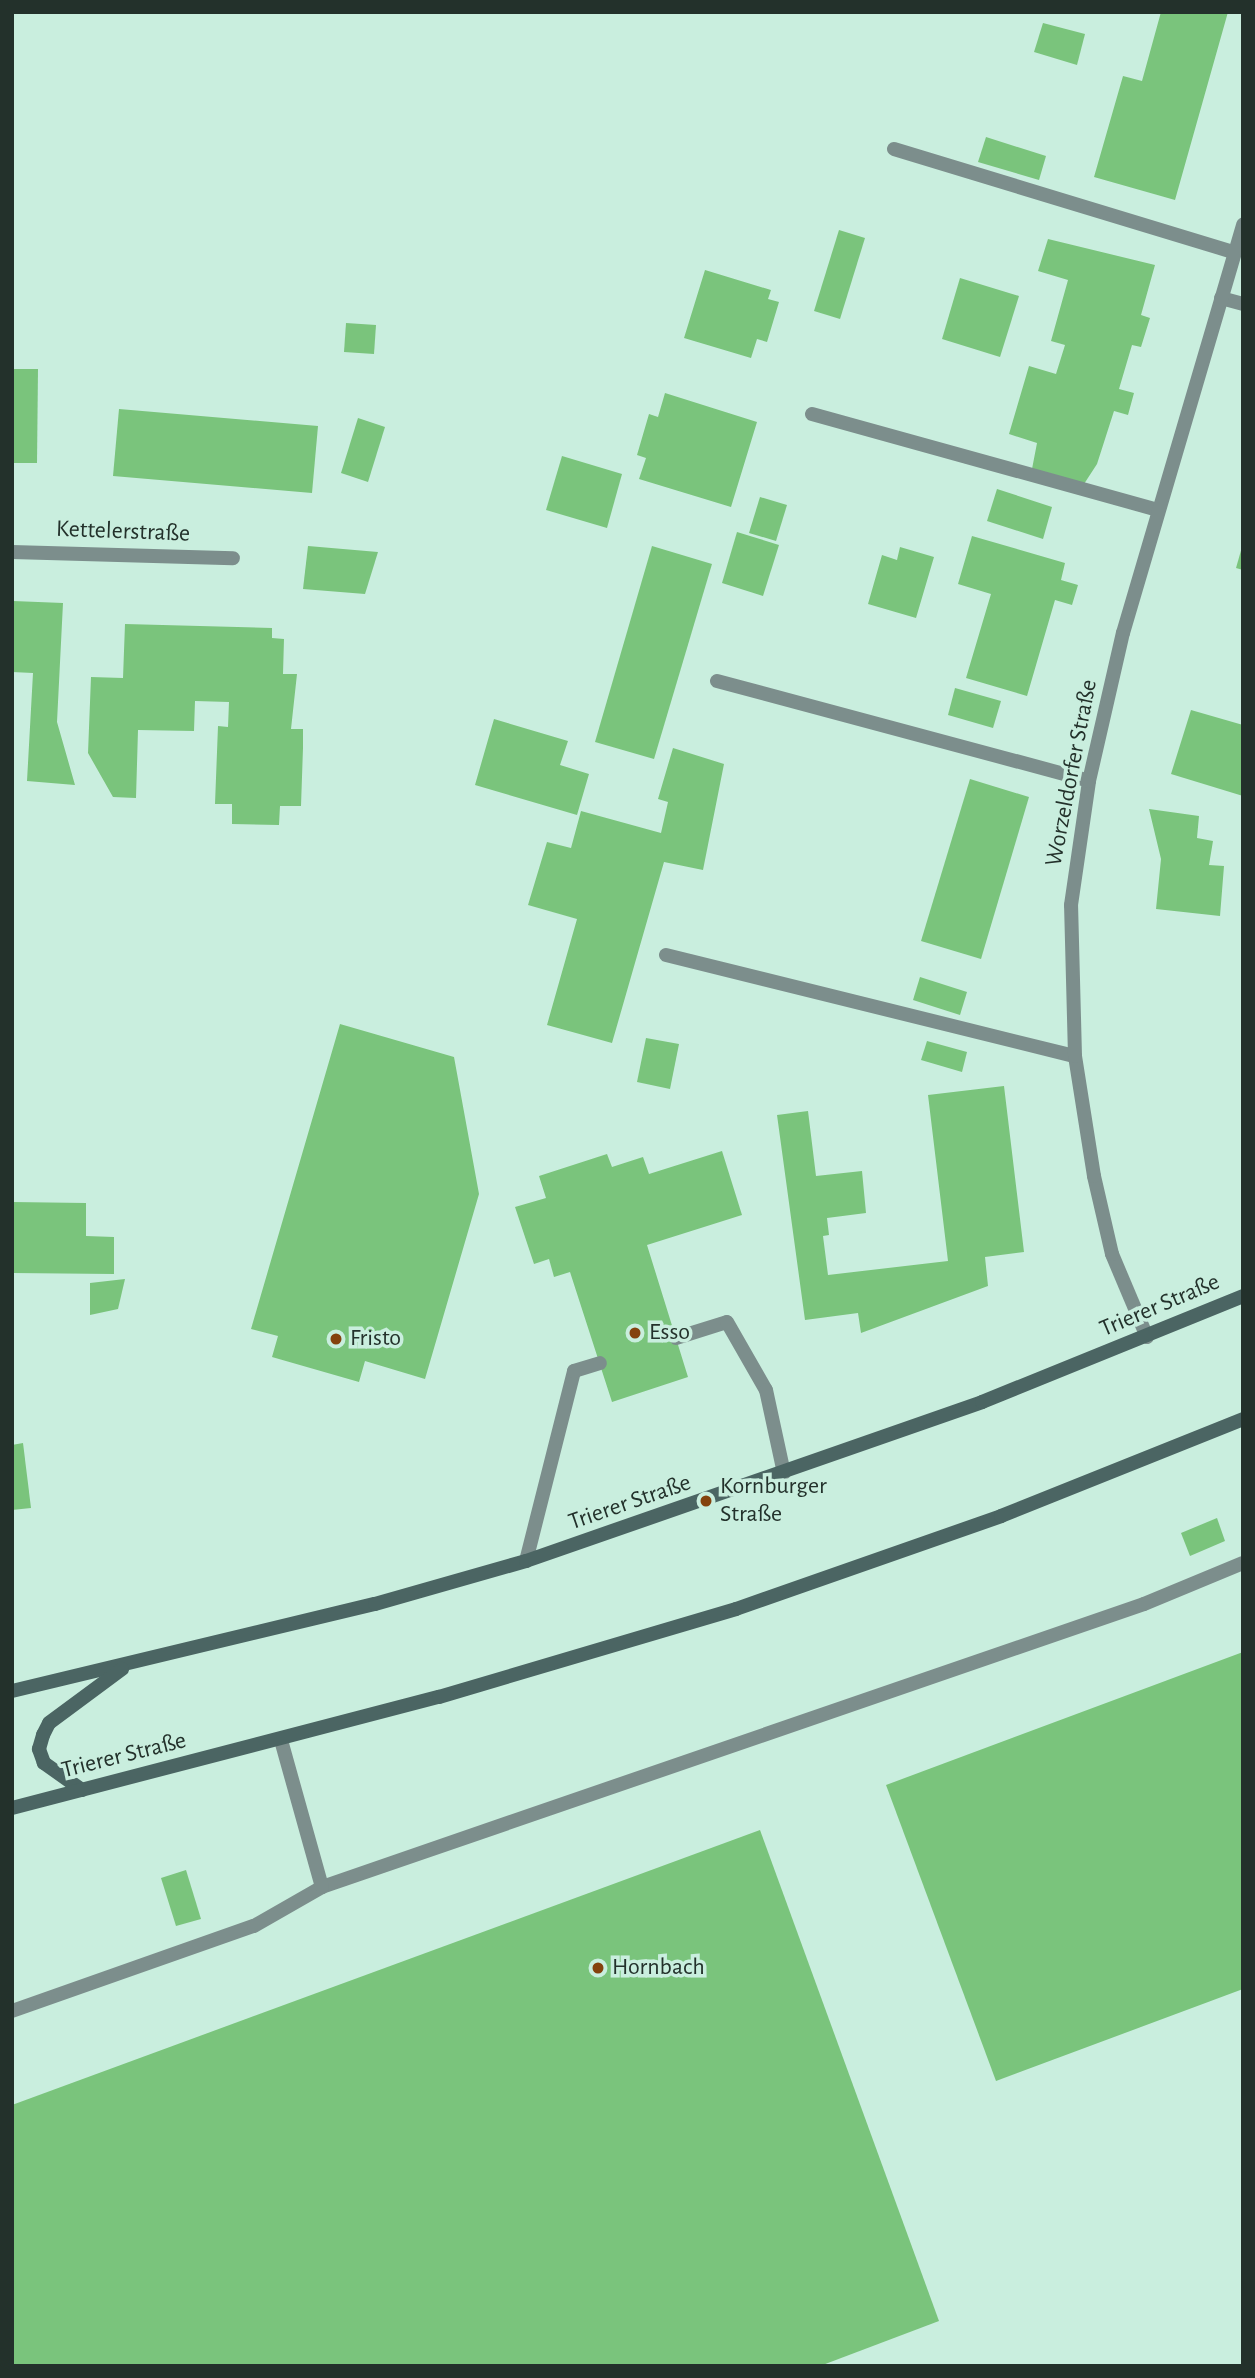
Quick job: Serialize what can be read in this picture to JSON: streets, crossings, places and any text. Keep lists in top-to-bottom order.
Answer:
{
  "streets": {
    "main road": ["Trierer Straße"],
    "street": ["Kettelerstraße", "Worzeldorfer Straße"]
  },
  "crossings": [
    ["Worzeldorfer Straße", "Trierer Straße"]
  ],
  "places": [
    "Esso",
    "Fristo",
    "Kornburger Straße",
    "Hornbach"
  ]
}
